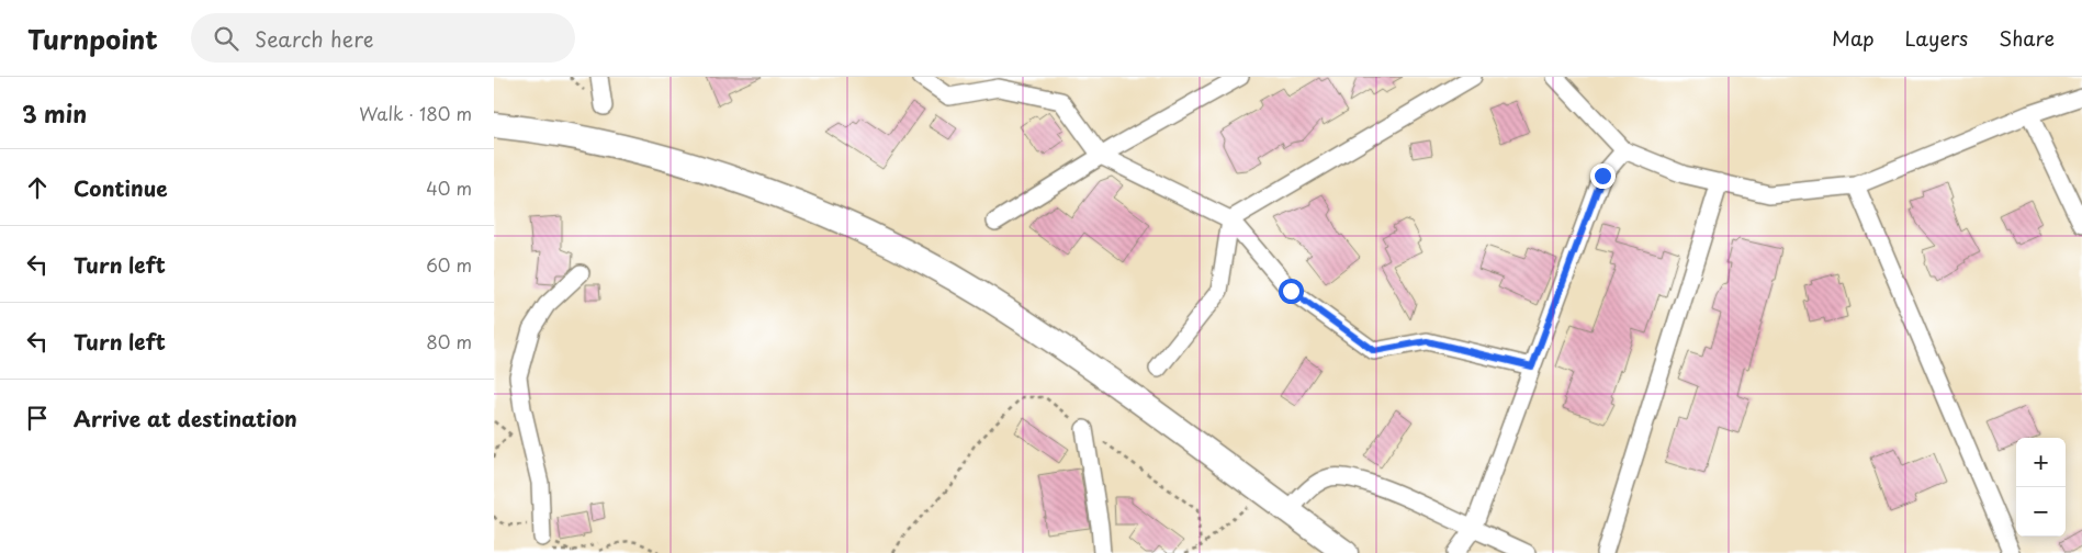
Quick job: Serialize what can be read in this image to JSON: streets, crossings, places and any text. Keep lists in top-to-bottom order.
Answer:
{
  "page": {
    "header": "Turnpoint",
    "search": "Search here",
    "nav": ["Map", "Layers", "Share"],
    "heading": ["3 min", "Walk · 180 m"],
    "list": [
      ["Continue", "40 m"],
      ["Turn left", "60 m"],
      ["Turn left", "80 m"],
      "Arrive at destination"
    ],
    "map_buttons": ["+", "−"]
  }
}
